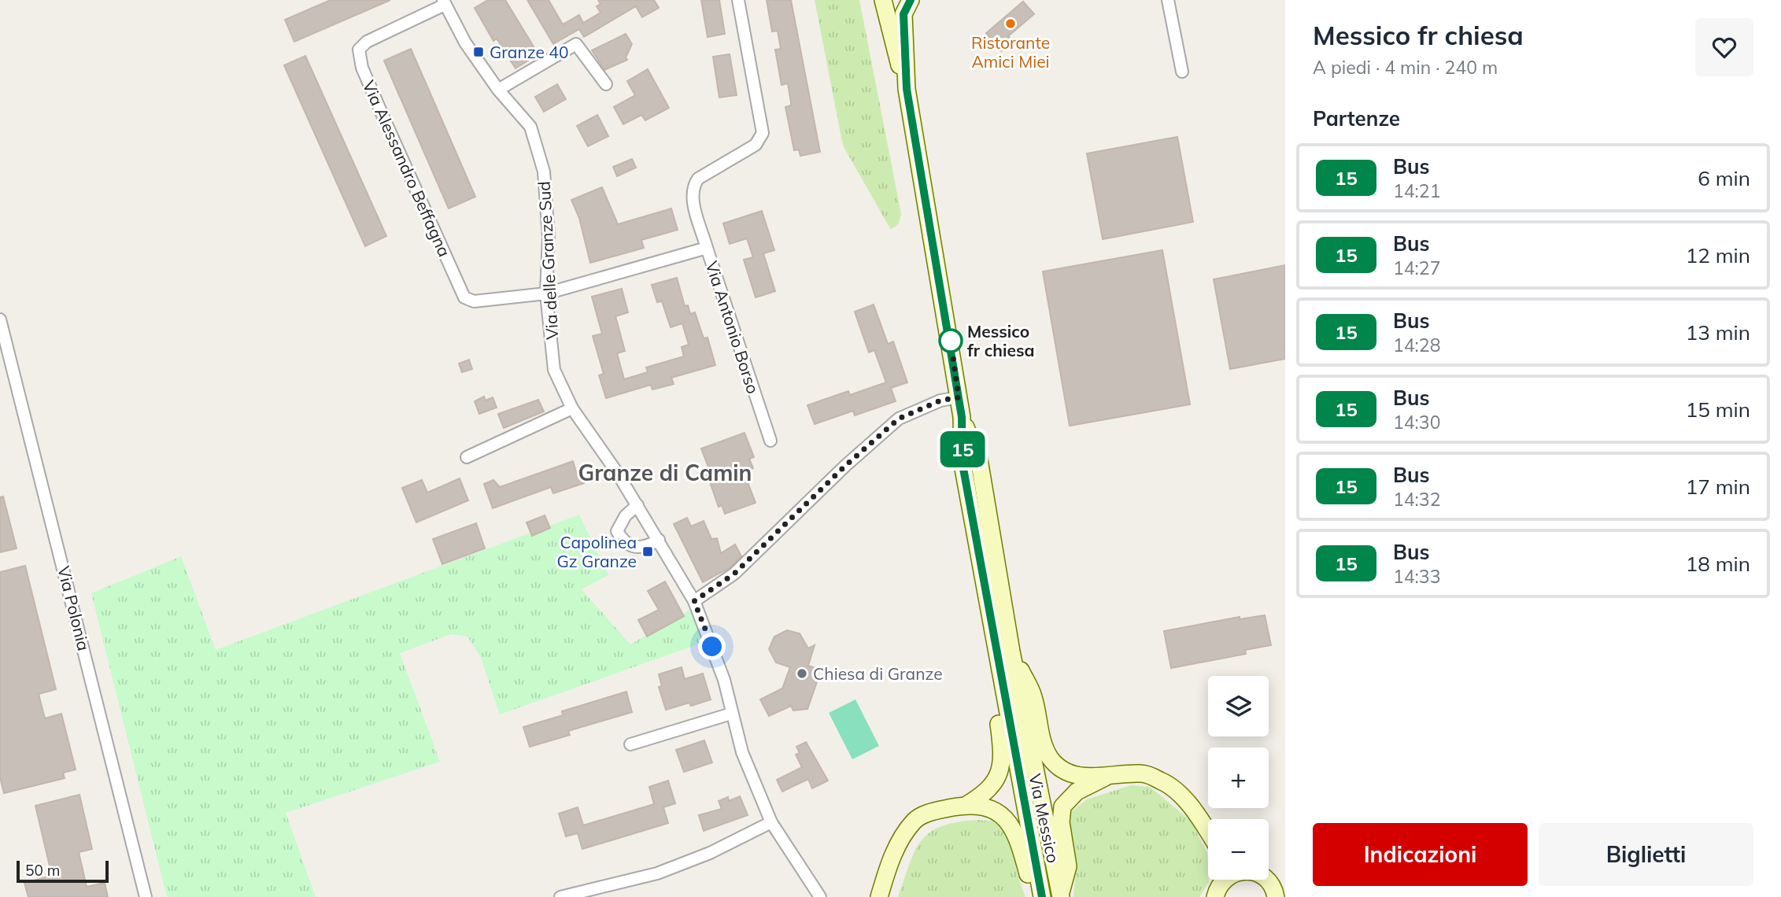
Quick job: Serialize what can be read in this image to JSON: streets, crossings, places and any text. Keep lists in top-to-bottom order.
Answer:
{
  "streets": {
    "street": [
      "Via Alessandro Beffagna",
      "Via delle Granze Sud",
      "Via Antonio Borso",
      "Via Polonia",
      "Via Messico"
    ]
  },
  "crossings": [
    ["Via Alessandro Beffagna", "Via delle Granze Sud"],
    ["Via Alessandro Beffagna", "Via Antonio Borso"],
    ["Via delle Granze Sud", "Via Antonio Borso"]
  ],
  "districts": ["Granze di Camin"],
  "places": {
    "other": ["Ristorante Amici Miei", "Messico fr chiesa", "Chiesa di Granze"],
    "transit": ["Granze 40", "Capolinea Gz Granze"]
  },
  "lines": ["bus line 15"],
  "scale_bar": "50 m",
  "page": {
    "on_map": "15",
    "heading": [
      ["Messico fr chiesa", "A piedi · 4 min · 240 m"],
      "Partenze"
    ],
    "list": [
      {
        "mark": "15",
        "name": "Bus",
        "note": "14:21",
        "value": "6 min"
      },
      {
        "mark": "15",
        "name": "Bus",
        "note": "14:27",
        "value": "12 min"
      },
      {
        "mark": "15",
        "name": "Bus",
        "note": "14:28",
        "value": "13 min"
      },
      {
        "mark": "15",
        "name": "Bus",
        "note": "14:30",
        "value": "15 min"
      },
      {
        "mark": "15",
        "name": "Bus",
        "note": "14:32",
        "value": "17 min"
      },
      {
        "mark": "15",
        "name": "Bus",
        "note": "14:33",
        "value": "18 min"
      }
    ],
    "map_buttons": ["+", "−"],
    "buttons": ["Indicazioni", "Biglietti"],
    "scale": "50 m"
  }
}
